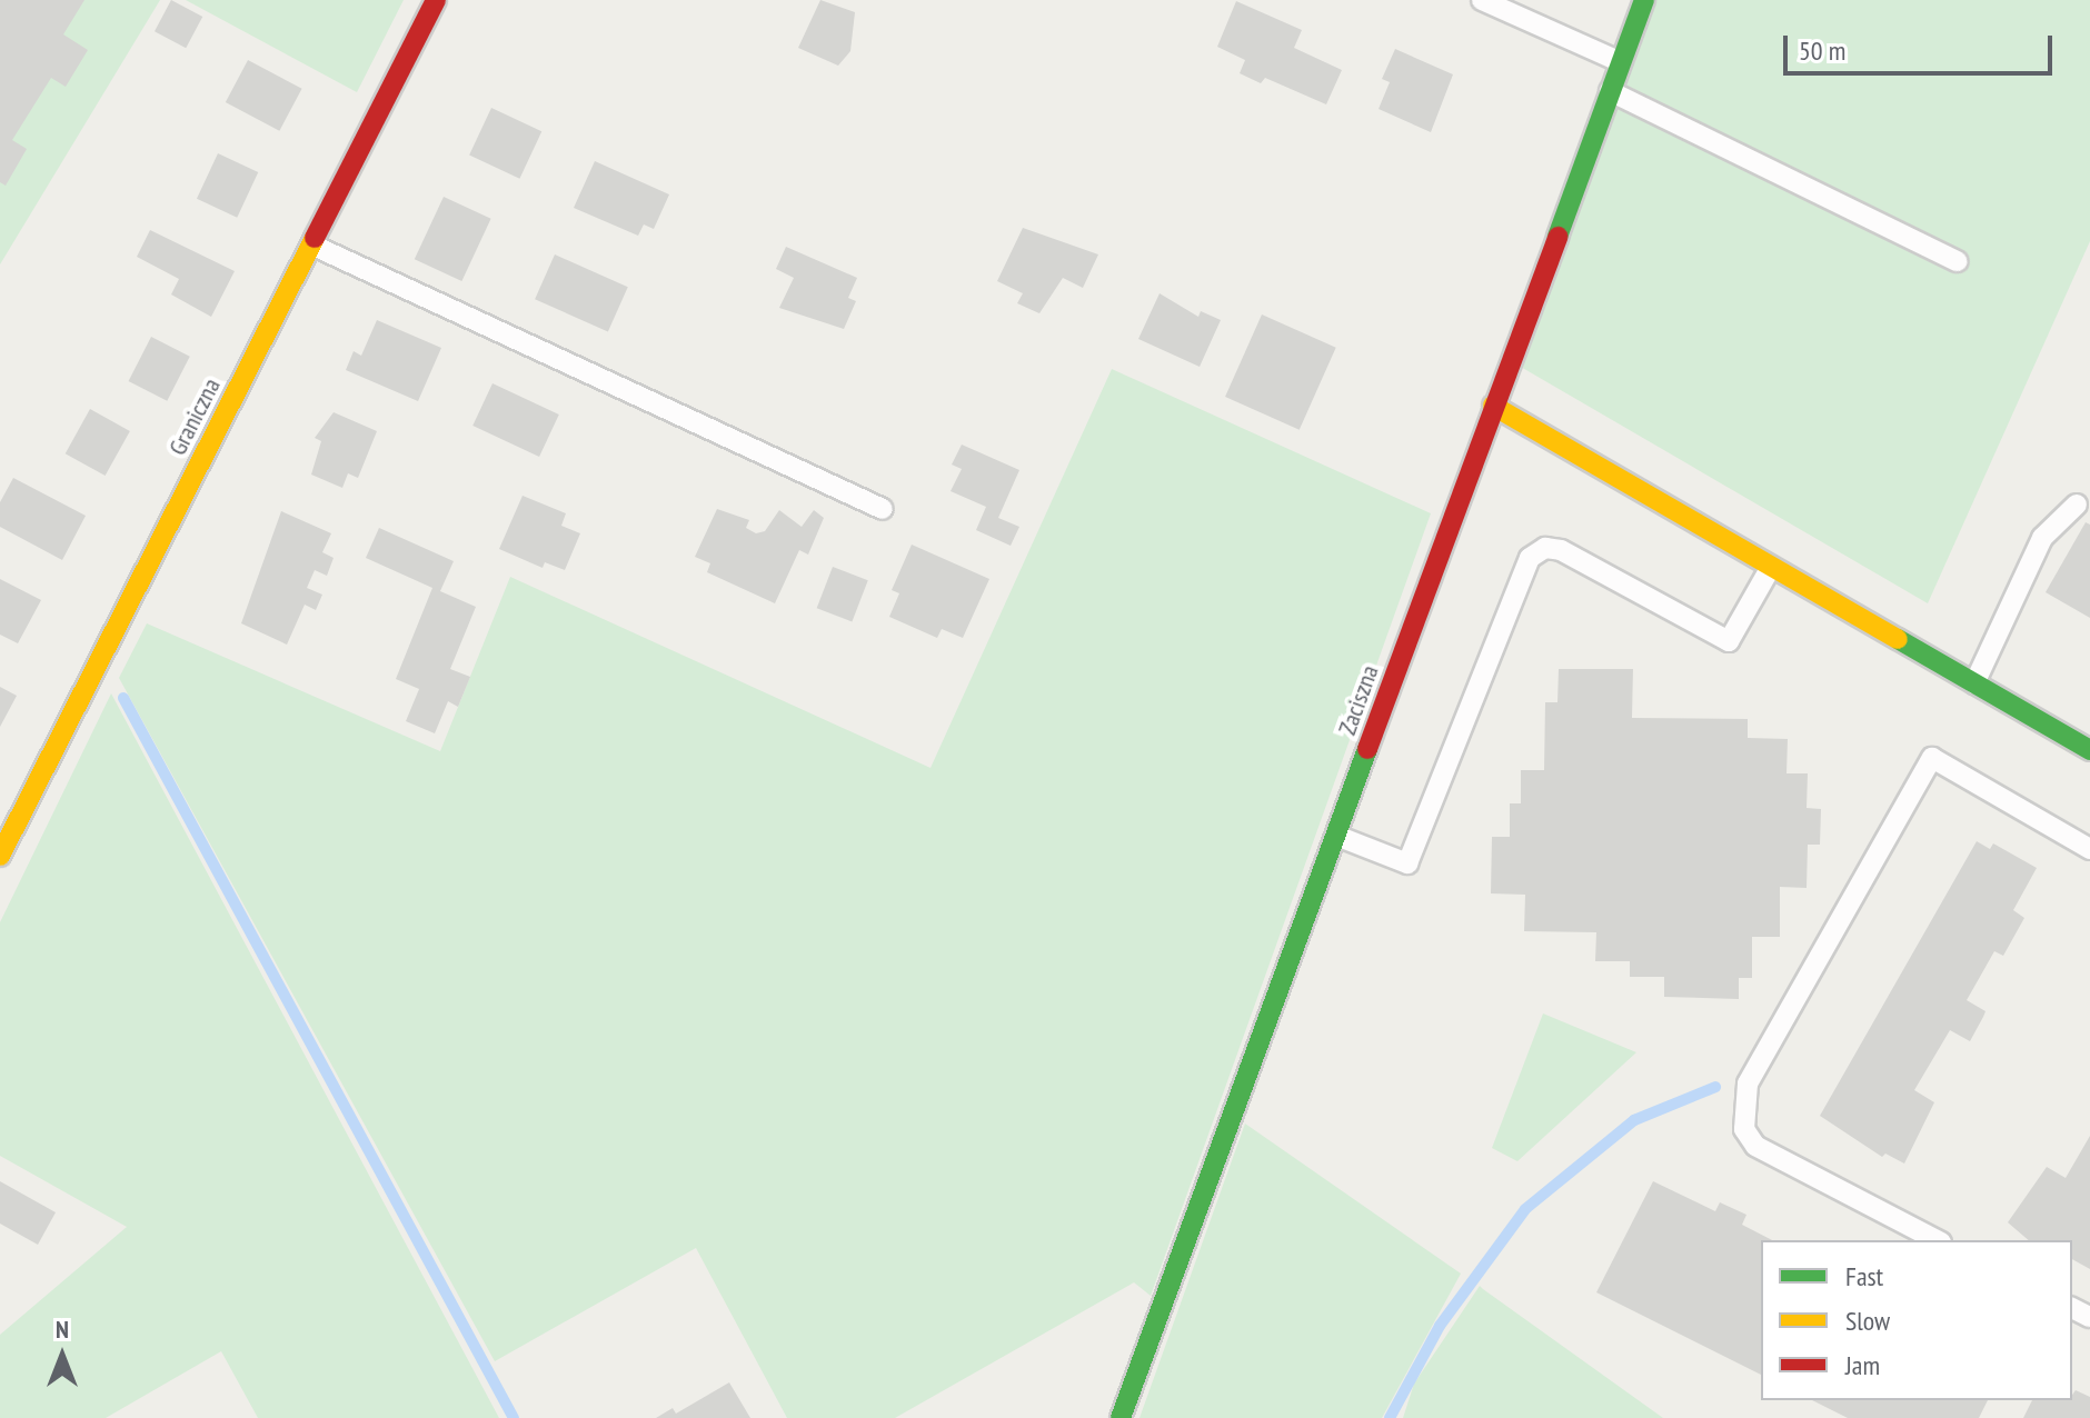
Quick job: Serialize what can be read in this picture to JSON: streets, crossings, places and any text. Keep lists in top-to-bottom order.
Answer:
{
  "streets": {
    "street": ["Graniczna", "Zaciszna"]
  },
  "legend": ["Fast", "Slow", "Jam"],
  "scale_bar": "50 m",
  "north": "top"
}
